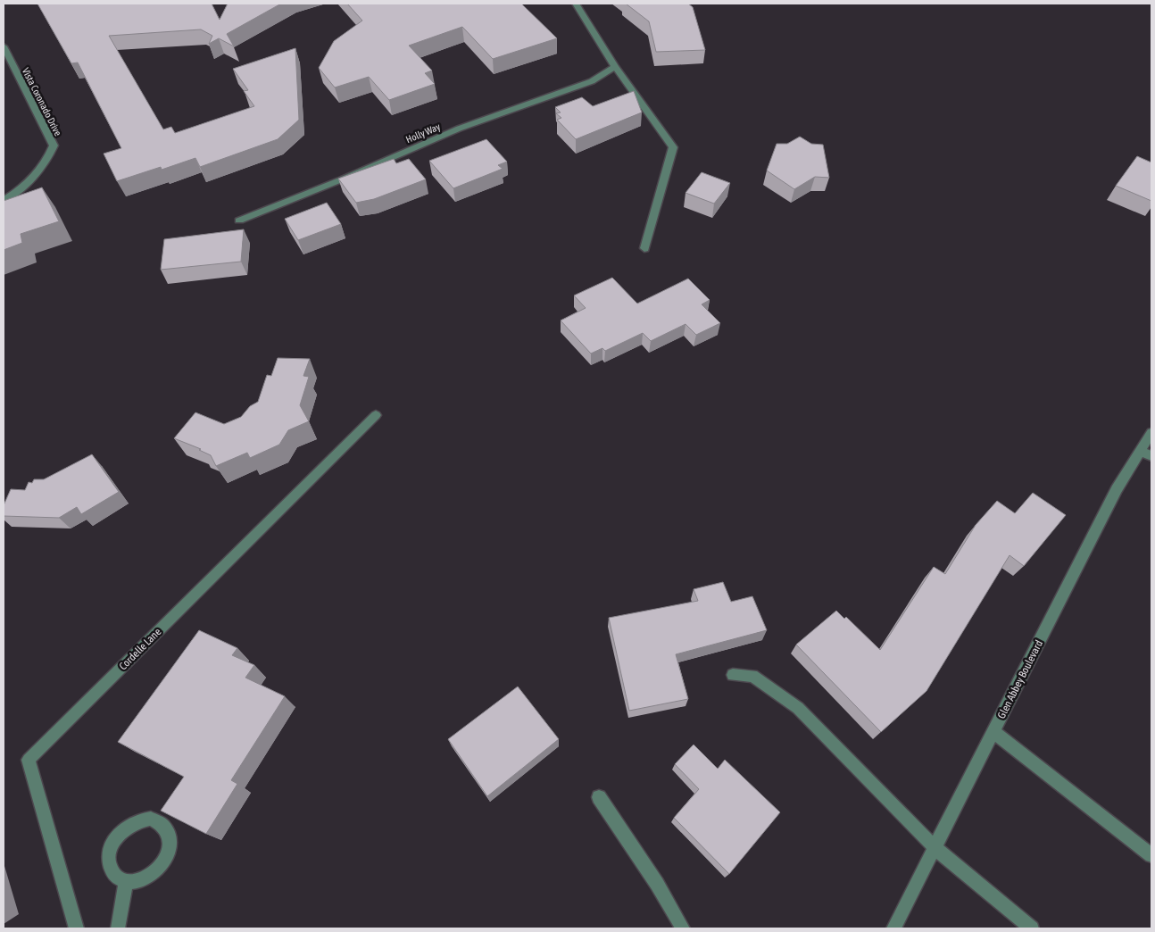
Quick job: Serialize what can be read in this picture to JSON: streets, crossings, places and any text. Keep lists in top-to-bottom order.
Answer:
{
  "streets": {
    "street": [
      "Vista Coronado Drive",
      "Holly Way",
      "Cordelle Lane",
      "Glen Abbey Boulevard"
    ]
  }
}
